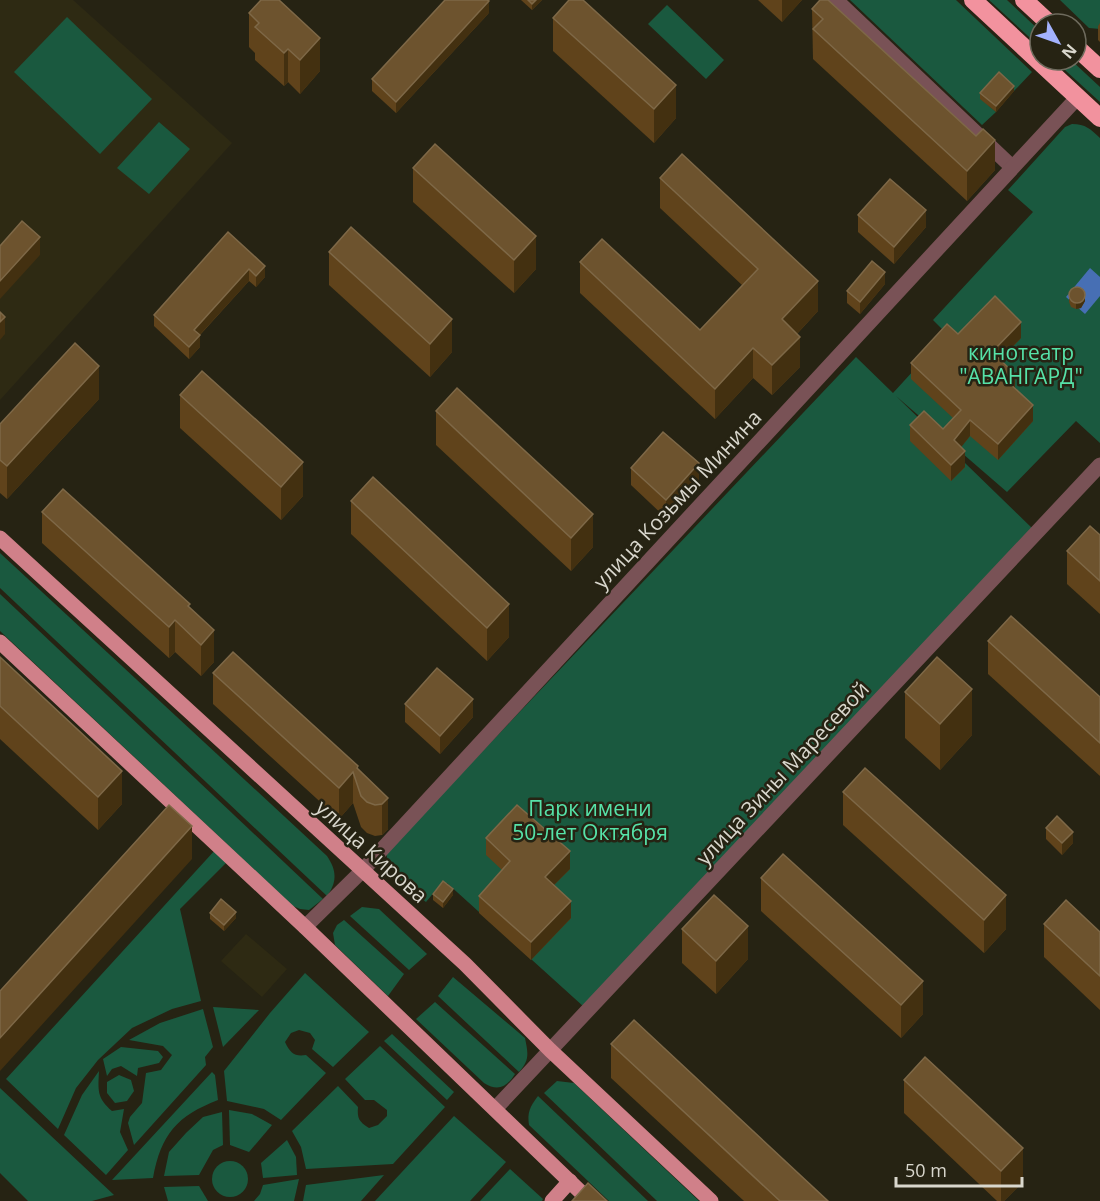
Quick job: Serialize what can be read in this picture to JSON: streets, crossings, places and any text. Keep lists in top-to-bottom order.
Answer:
{
  "streets": {
    "main road": ["улица Кирова"],
    "street": ["улица Козьмы Минина", "улица Зины Маресевой"]
  },
  "crossings": [
    ["улица Козьмы Минина", "улица Кирова"],
    ["улица Зины Маресевой", "улица Кирова"]
  ],
  "parks": ["кинотеатр \"АВАНГАРД\"", "Парк имени 50-лет Октября"],
  "scale_bar": "50 m",
  "north": "bottom right"
}
